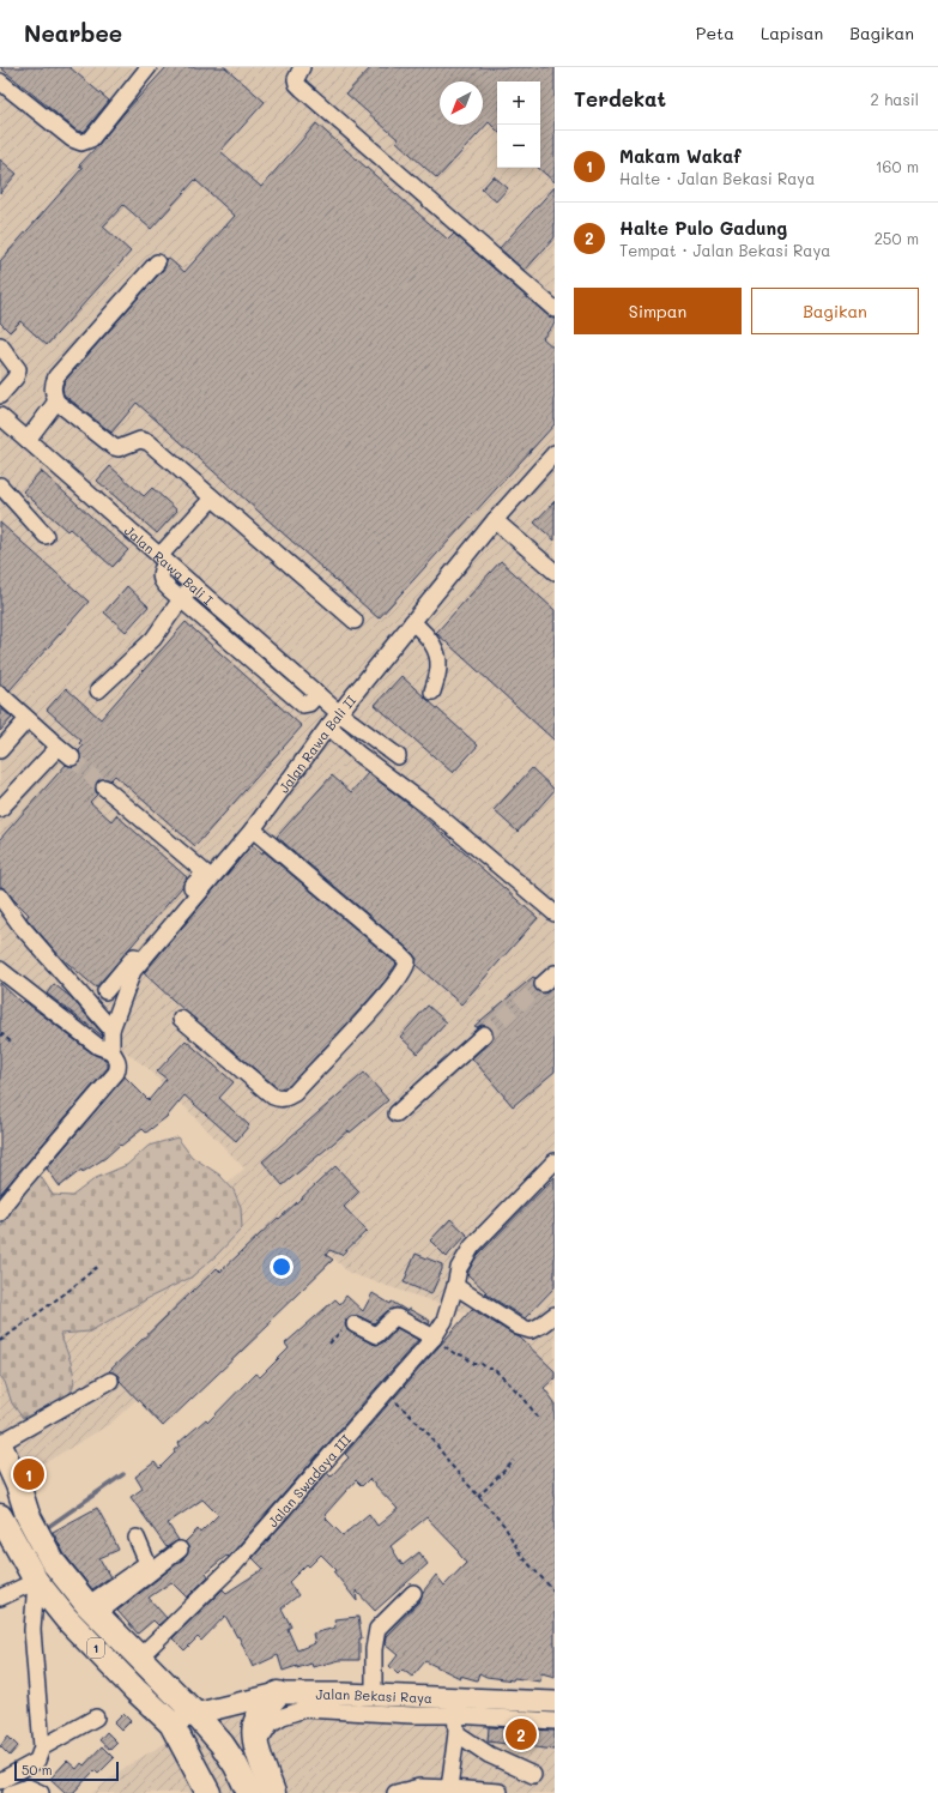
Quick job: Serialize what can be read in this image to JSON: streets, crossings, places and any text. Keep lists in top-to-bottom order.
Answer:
{
  "streets": {
    "highway": ["1"],
    "main road": ["Jalan Bekasi Raya"],
    "street": ["Jalan Rawa Bali I", "Jalan Rawa Bali II", "Jalan Swadaya III"]
  },
  "crossings": [
    ["Jalan Rawa Bali I", "Jalan Rawa Bali II"],
    ["Jalan Swadaya III", "1"],
    ["1", "Jalan Bekasi Raya"]
  ],
  "scale_bar": "50 m",
  "north": "bottom left",
  "page": {
    "header": "Nearbee",
    "nav": ["Peta", "Lapisan", "Bagikan"],
    "heading": ["Terdekat", "2 hasil"],
    "map_buttons": ["+", "−"],
    "list": [
      {
        "mark": "1",
        "name": "Makam Wakaf",
        "note": "Halte · Jalan Bekasi Raya",
        "value": "160 m"
      },
      {
        "mark": "2",
        "name": "Halte Pulo Gadung",
        "note": "Tempat · Jalan Bekasi Raya",
        "value": "250 m"
      }
    ],
    "buttons": ["Simpan", "Bagikan"],
    "pins": ["1", "2"],
    "scale": "50 m"
  }
}
